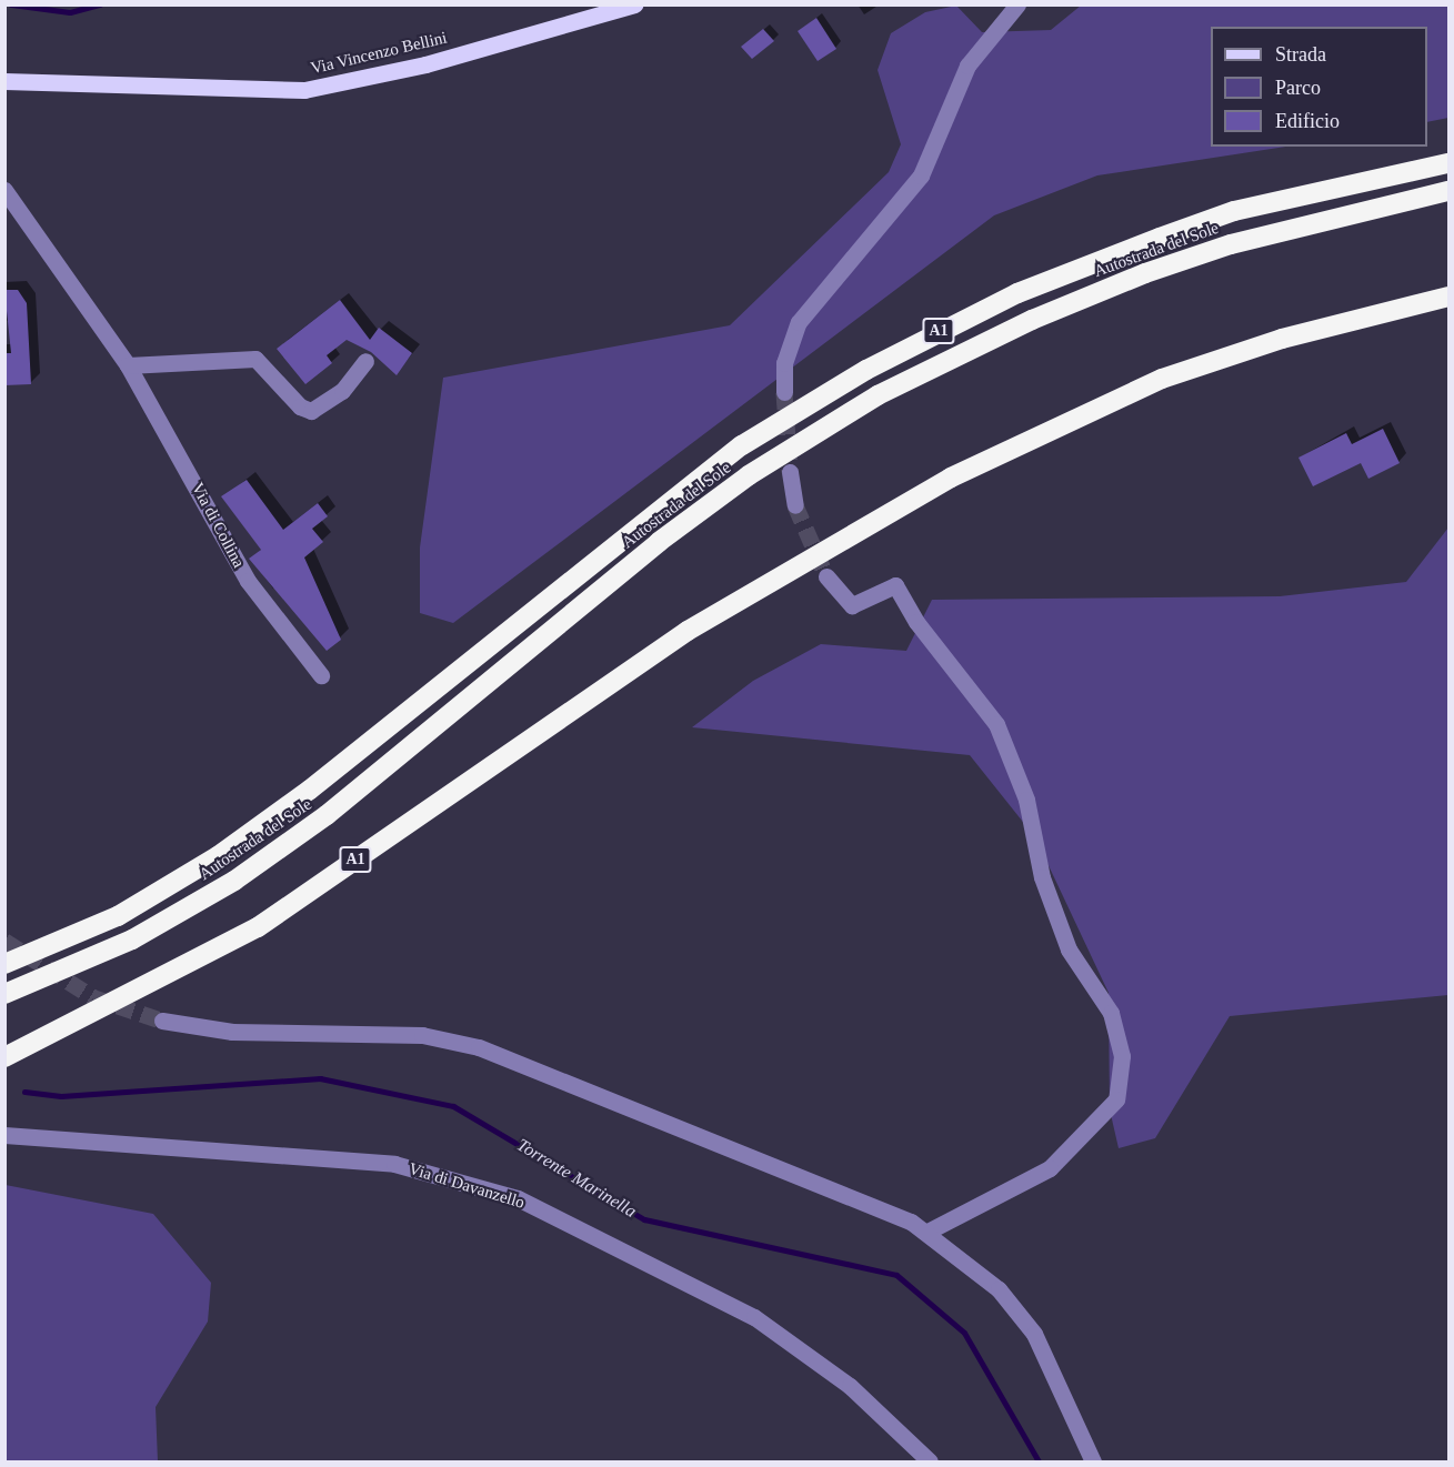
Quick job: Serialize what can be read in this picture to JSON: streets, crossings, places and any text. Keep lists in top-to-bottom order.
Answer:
{
  "streets": {
    "highway": ["Autostrada del Sole", "A1"],
    "main road": ["Via Vincenzo Bellini"],
    "street": ["Via di Collina", "Via di Davanzello"]
  },
  "water": ["Torrente Marinella"],
  "legend": ["Strada", "Parco", "Edificio"]
}
